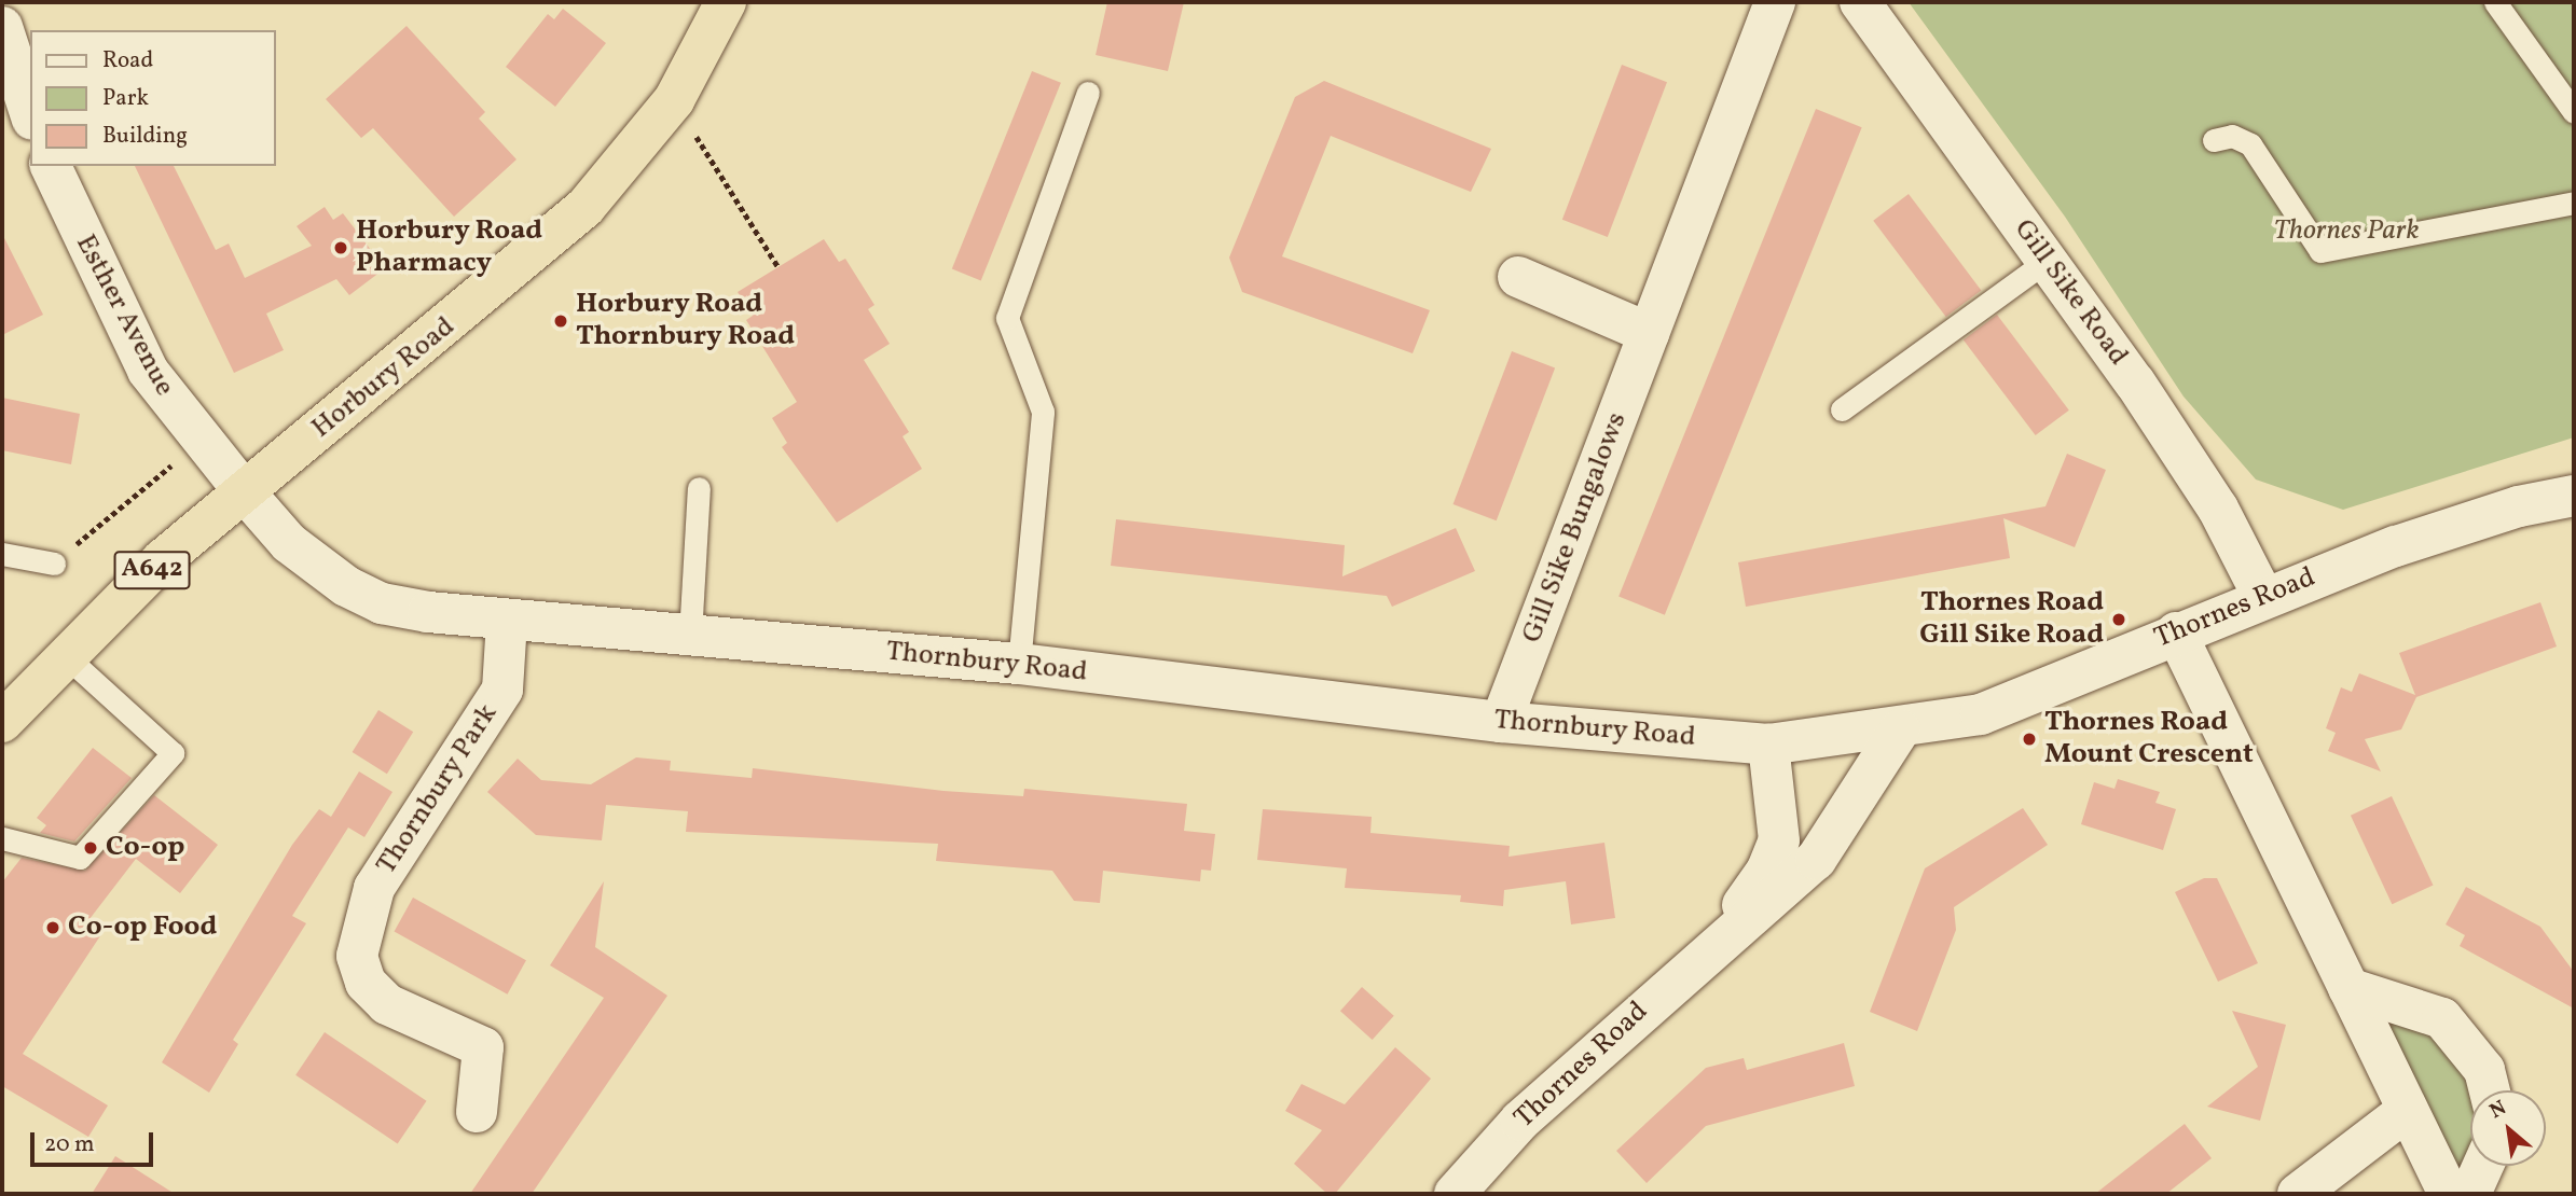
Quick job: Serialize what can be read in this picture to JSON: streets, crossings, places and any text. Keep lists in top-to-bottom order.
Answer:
{
  "streets": {
    "highway": ["Horbury Road", "A642"],
    "street": [
      "Gill Sike Road",
      "Esther Avenue",
      "Gill Sike Bungalows",
      "Thornes Road",
      "Thornbury Road",
      "Thornbury Park"
    ]
  },
  "crossings": [
    ["Gill Sike Road", "Thornes Road"],
    ["Esther Avenue", "Horbury Road"],
    ["Esther Avenue", "Thornbury Road"],
    ["Horbury Road", "Thornbury Road"],
    ["Gill Sike Bungalows", "Thornbury Road"],
    ["Thornes Road", "Thornbury Road"],
    ["Thornbury Road", "Thornbury Park"]
  ],
  "parks": ["Thornes Park"],
  "places": [
    "Horbury Road Pharmacy",
    "Horbury Road Thornbury Road",
    "Thornes Road Gill Sike Road",
    "Thornes Road Mount Crescent",
    "Co-op",
    "Co-op Food"
  ],
  "legend": ["Road", "Park", "Building"],
  "scale_bar": "20 m",
  "north": "top left"
}
